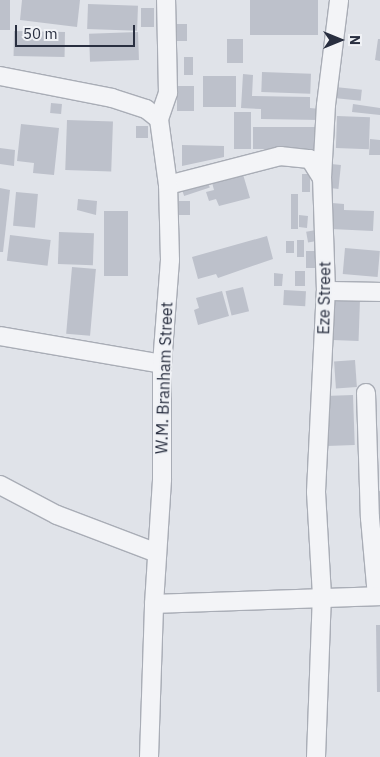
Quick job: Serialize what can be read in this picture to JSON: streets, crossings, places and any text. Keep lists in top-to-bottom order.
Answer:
{
  "streets": {
    "street": ["Eze Street", "W.M. Branham Street"]
  },
  "scale_bar": "50 m",
  "north": "right"
}
